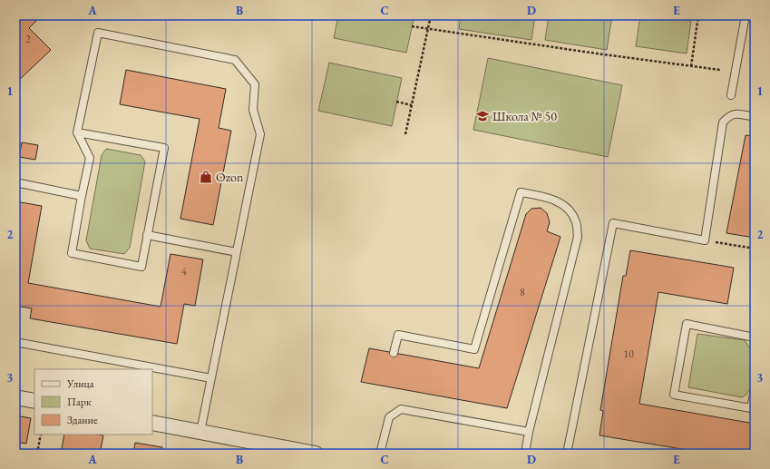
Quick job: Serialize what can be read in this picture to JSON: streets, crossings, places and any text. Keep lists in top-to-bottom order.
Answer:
{
  "places": {
    "school or university": ["Школа № 50"],
    "shop": ["Ozon"]
  },
  "house_numbers": [
    "2",
    "4",
    "8",
    "10"
  ],
  "legend": ["Улица", "Парк", "Здание"],
  "grid": {
    "columns": [
      "A",
      "B",
      "C",
      "D",
      "E"
    ],
    "rows": ["1", "2", "3"]
  }
}
